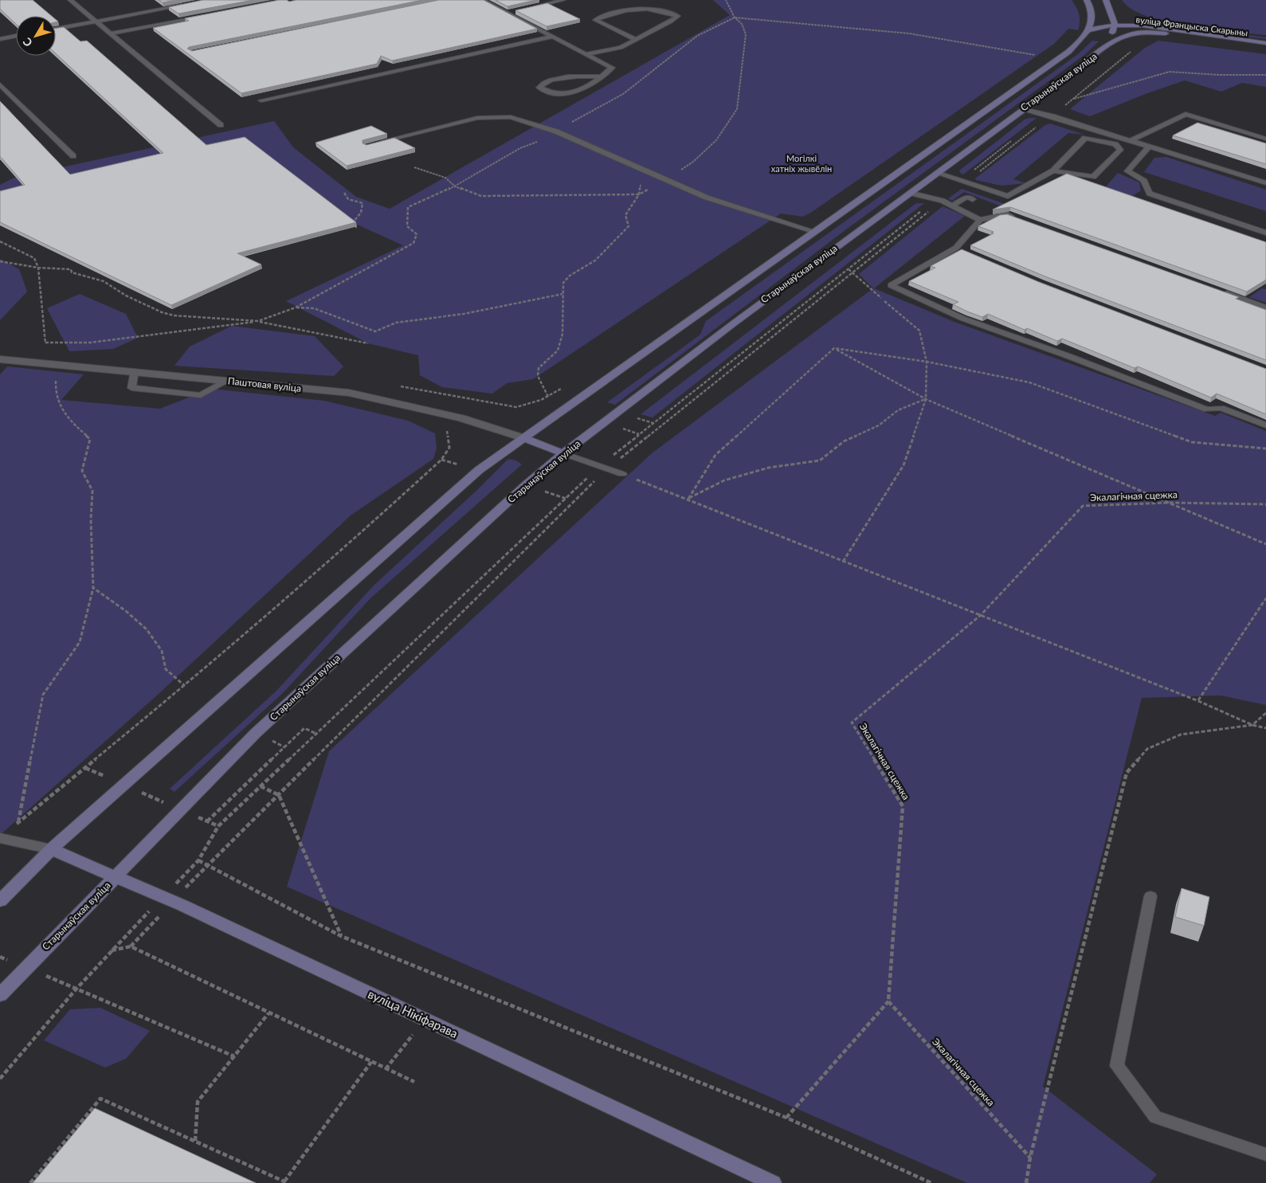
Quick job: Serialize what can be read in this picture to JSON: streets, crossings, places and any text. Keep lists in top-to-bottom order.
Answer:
{
  "streets": {
    "main road": ["вуліца Францыска Скарыны", "Старынаўская вуліца", "вуліца Нікіфарава"],
    "street": ["Паштовая вуліца"],
    "path": ["Экалагічная сцежка"]
  },
  "crossings": [
    ["вуліца Францыска Скарыны", "Старынаўская вуліца"],
    ["Старынаўская вуліца", "Паштовая вуліца"],
    ["Старынаўская вуліца", "вуліца Нікіфарава"]
  ],
  "parks": ["Могілкі хатніх жывёлін"],
  "north": "bottom left"
}
